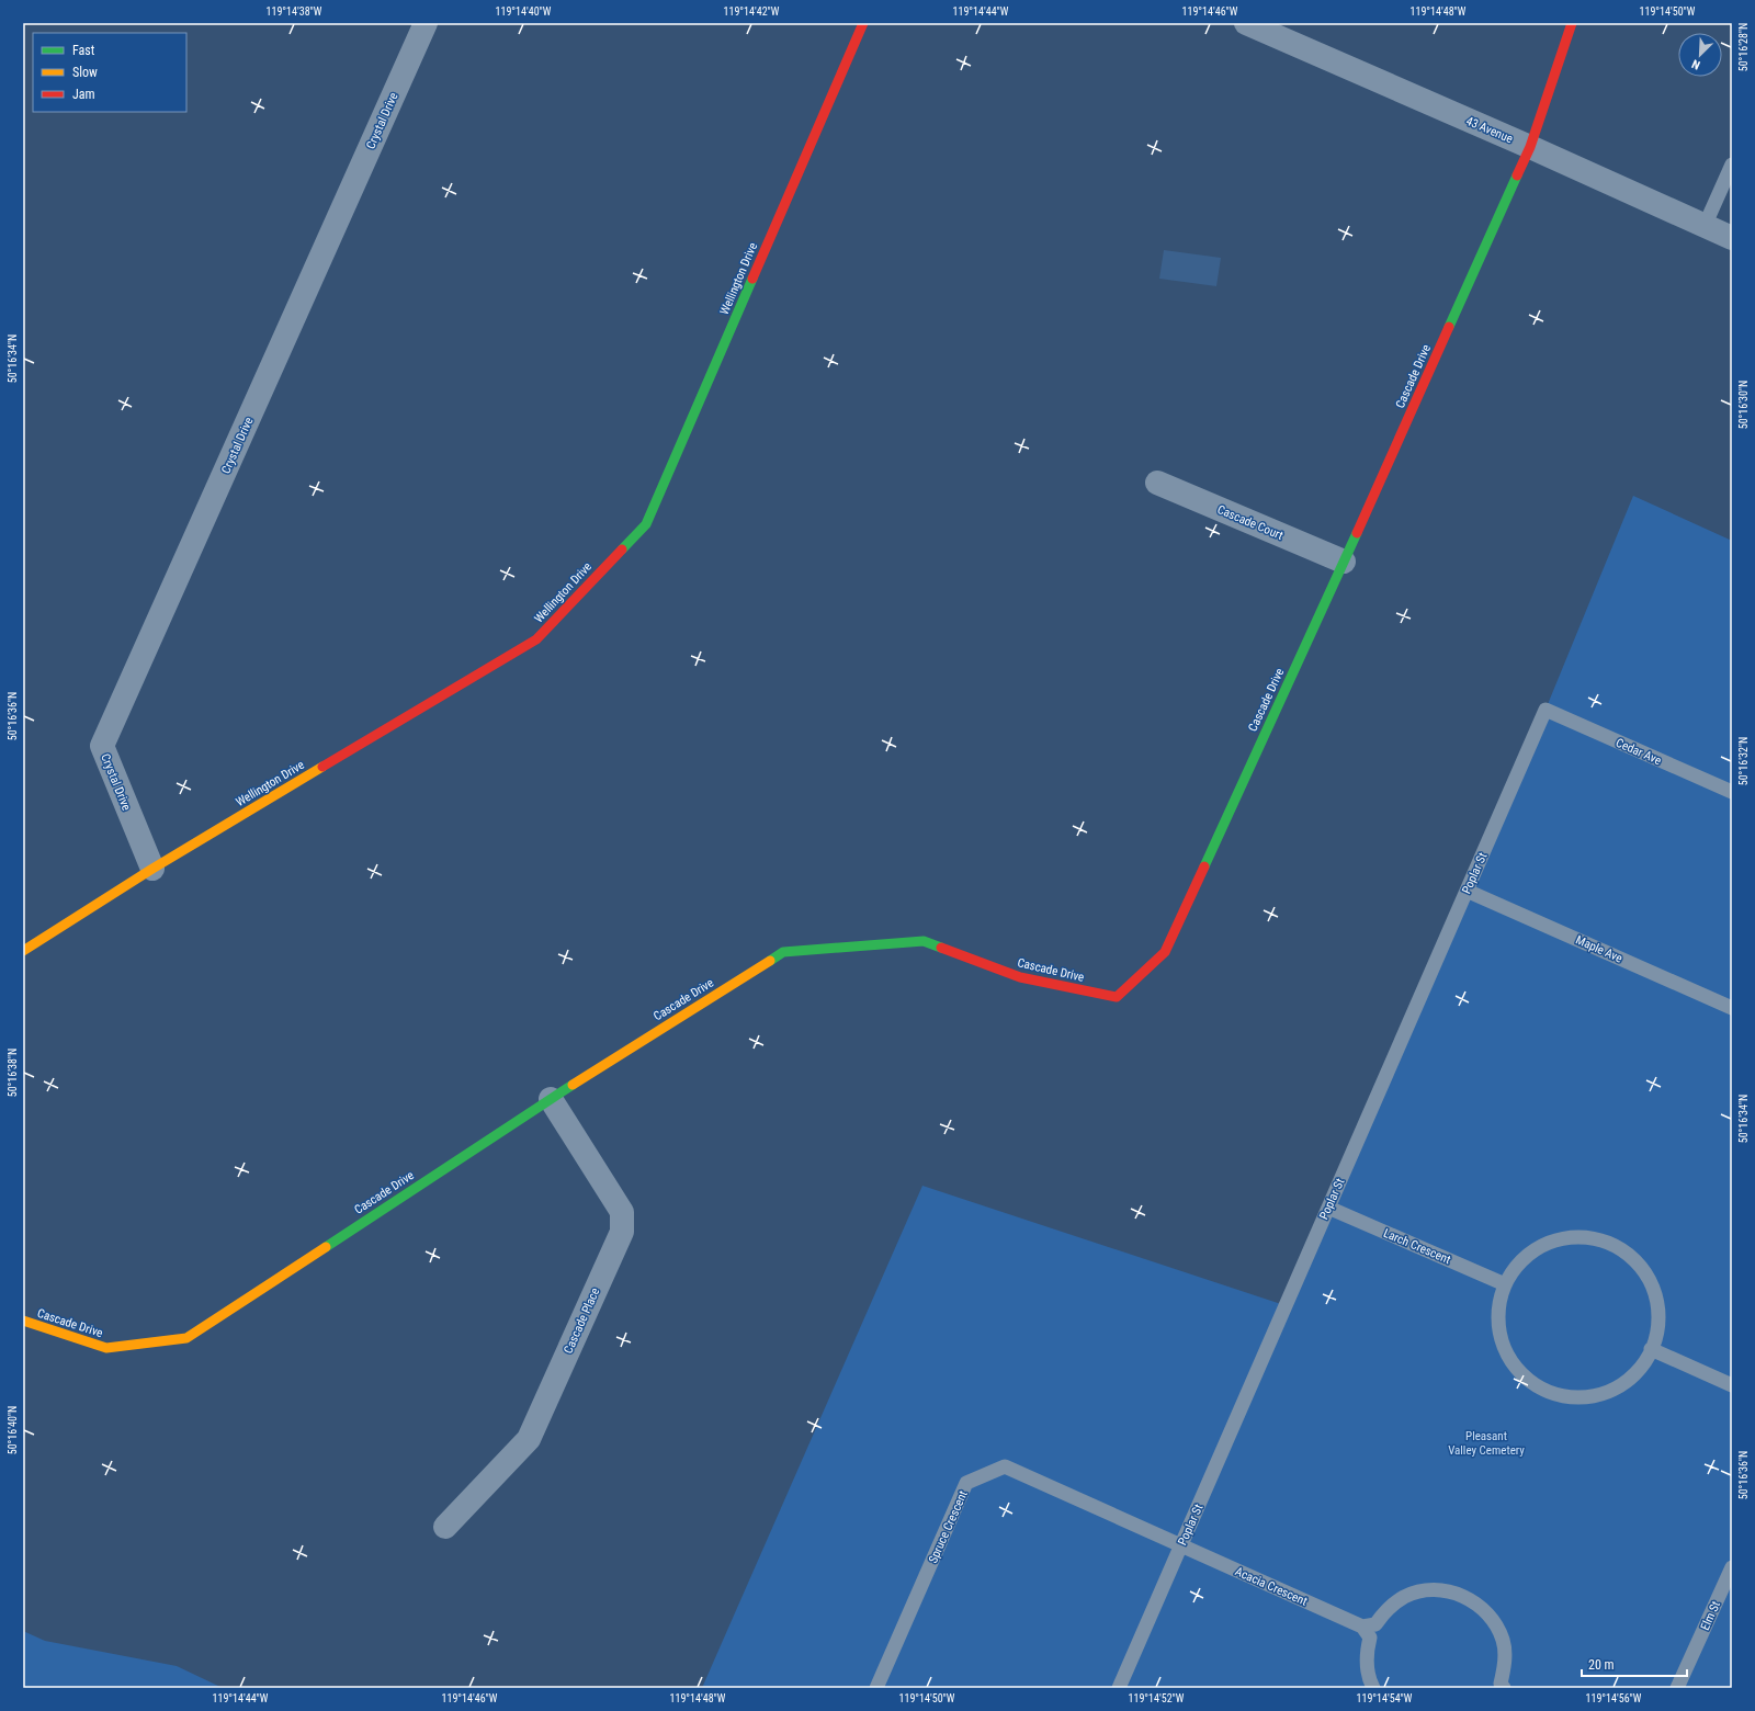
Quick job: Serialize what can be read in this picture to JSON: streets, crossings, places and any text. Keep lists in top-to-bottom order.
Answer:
{
  "streets": {
    "street": [
      "Crystal Drive",
      "43 Avenue",
      "Wellington Drive",
      "Cascade Drive",
      "Cascade Court",
      "Cascade Place"
    ],
    "lane": [
      "Cedar Ave",
      "Poplar St",
      "Maple Ave",
      "Larch Crescent",
      "Spruce Crescent",
      "Acacia Crescent",
      "Elm St"
    ]
  },
  "crossings": [
    ["Crystal Drive", "Wellington Drive"],
    ["43 Avenue", "Cascade Drive"],
    ["Cascade Drive", "Cascade Court"],
    ["Cascade Drive", "Cascade Place"],
    ["Cedar Ave", "Poplar St"],
    ["Poplar St", "Maple Ave"],
    ["Poplar St", "Larch Crescent"],
    ["Poplar St", "Spruce Crescent"],
    ["Poplar St", "Acacia Crescent"],
    ["Spruce Crescent", "Acacia Crescent"]
  ],
  "parks": ["Pleasant Valley Cemetery"],
  "legend": ["Fast", "Slow", "Jam"],
  "scale_bar": "20 m",
  "north": "bottom left",
  "coordinates": [
    "119°14'38\"W",
    "119°14'40\"W",
    "119°14'42\"W",
    "119°14'44\"W",
    "119°14'46\"W",
    "119°14'48\"W",
    "119°14'50\"W",
    "50°16'28\"N",
    "50°16'34\"N",
    "50°16'30\"N",
    "50°16'36\"N",
    "50°16'32\"N",
    "50°16'38\"N",
    "50°16'40\"N",
    "119°14'52\"W",
    "119°14'54\"W",
    "119°14'56\"W"
  ]
}
